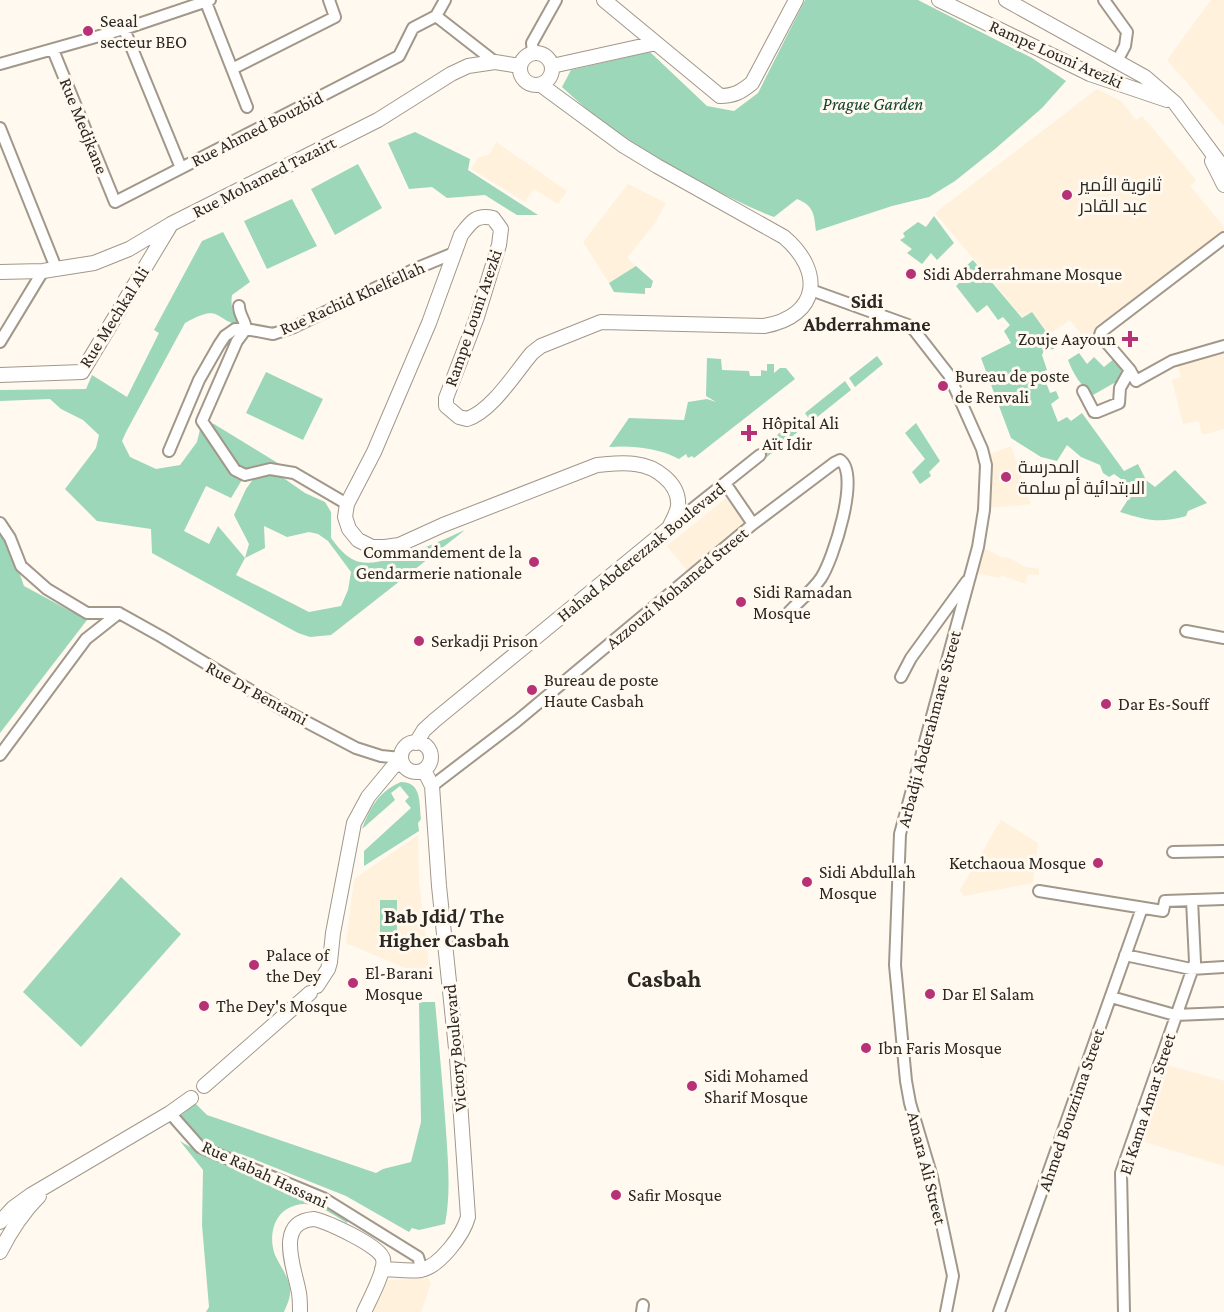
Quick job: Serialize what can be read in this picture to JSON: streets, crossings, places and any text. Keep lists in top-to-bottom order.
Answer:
{
  "streets": {
    "street": [
      "Rampe Louni Arezki",
      "Rue Medjkane",
      "Rue Ahmed Bouzbid",
      "Rue Mohamed Tazairt",
      "Rue Rachid Khelfellah",
      "Rue Mechkal Ali",
      "Hahad Abderezzak Boulevard",
      "Azzouzi Mohamed Street",
      "Rue Dr Bentami",
      "Arbadji Abderahmane Street",
      "Victory Boulevard",
      "El Kama Amar Street",
      "Ahmed Bouzrima Street",
      "Amara Ali Street",
      "Rue Rabah Hassani"
    ]
  },
  "crossings": [
    ["Rampe Louni Arezki", "Rue Rachid Khelfellah"],
    ["Rampe Louni Arezki", "Arbadji Abderahmane Street"],
    ["Rue Medjkane", "Rue Ahmed Bouzbid"],
    ["Rue Mohamed Tazairt", "Rue Mechkal Ali"],
    ["Hahad Abderezzak Boulevard", "Rue Dr Bentami"],
    ["Hahad Abderezzak Boulevard", "Victory Boulevard"],
    ["Azzouzi Mohamed Street", "Victory Boulevard"],
    ["Rue Dr Bentami", "Victory Boulevard"],
    ["Arbadji Abderahmane Street", "Amara Ali Street"],
    ["Victory Boulevard", "Rue Rabah Hassani"]
  ],
  "districts": ["Sidi Abderrahmane", "Bab Jdid/ The Higher Casbah", "Casbah"],
  "parks": ["Prague Garden"],
  "places": {
    "other": [
      "Seaal secteur BEO",
      "ثانوية الأمير عبد القادر",
      "Sidi Abderrahmane Mosque",
      "Bureau de poste de Renvali",
      "المدرسة الابتدائية أم سلمة",
      "Commandement de la Gendarmerie nationale",
      "Sidi Ramadan Mosque",
      "Serkadji Prison",
      "Bureau de poste Haute Casbah",
      "Dar Es-Souff",
      "Ketchaoua Mosque",
      "Sidi Abdullah Mosque",
      "Palace of the Dey",
      "El-Barani Mosque",
      "Dar El Salam",
      "The Dey's Mosque",
      "Ibn Faris Mosque",
      "Sidi Mohamed Sharif Mosque",
      "Safir Mosque"
    ],
    "health": ["Zouje Aayoun", "Hôpital Ali Aït Idir"]
  }
}
